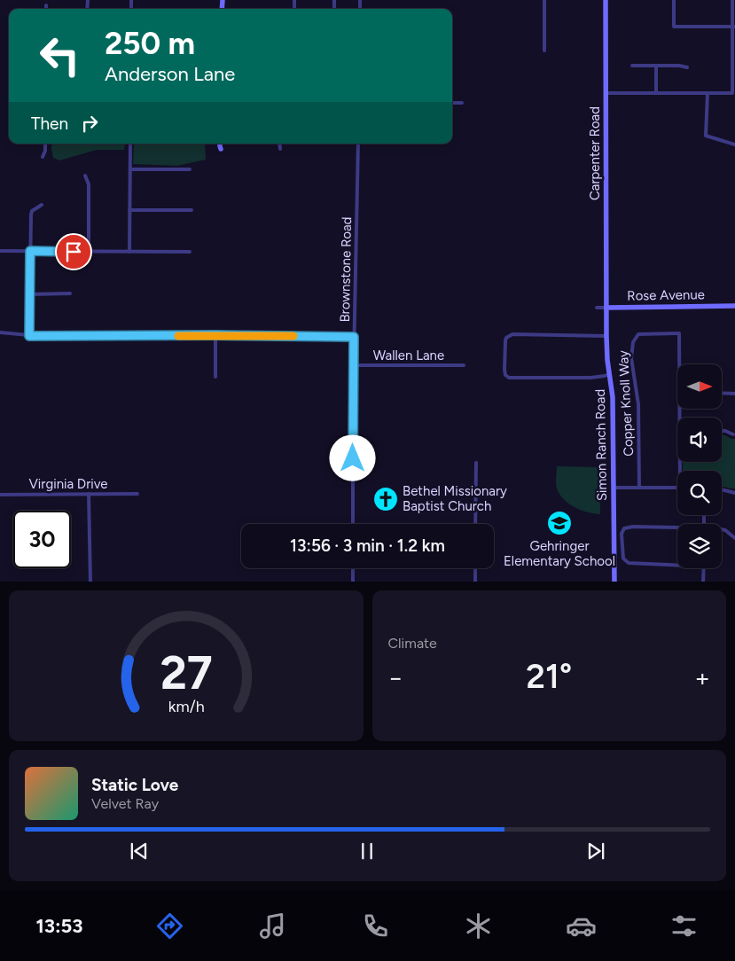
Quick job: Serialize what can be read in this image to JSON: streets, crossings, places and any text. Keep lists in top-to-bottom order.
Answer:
{
  "streets": {
    "street": [
      "Carpenter Road",
      "Brownstone Road",
      "Rose Avenue",
      "Wallen Lane",
      "Copper Knoll Way",
      "Simon Ranch Road",
      "Virginia Drive"
    ]
  },
  "crossings": [
    ["Carpenter Road", "Rose Avenue"],
    ["Carpenter Road", "Simon Ranch Road"],
    ["Brownstone Road", "Wallen Lane"],
    ["Rose Avenue", "Simon Ranch Road"]
  ],
  "places": {
    "church": ["Bethel Missionary Baptist Church"],
    "school or university": ["Gehringer Elementary School"]
  },
  "north": "right",
  "page": {
    "turn": ["250 m", "Anderson Lane"],
    "then": "Then",
    "limit": "30",
    "trip": "13:56 · 3 min · 1.2 km",
    "tile": "Climate",
    "heat": ["−", "21°", "+"],
    "song": ["Static Love", "Velvet Ray"],
    "tabs": "13:53",
    "gauge": ["27", "km/h"]
  }
}
